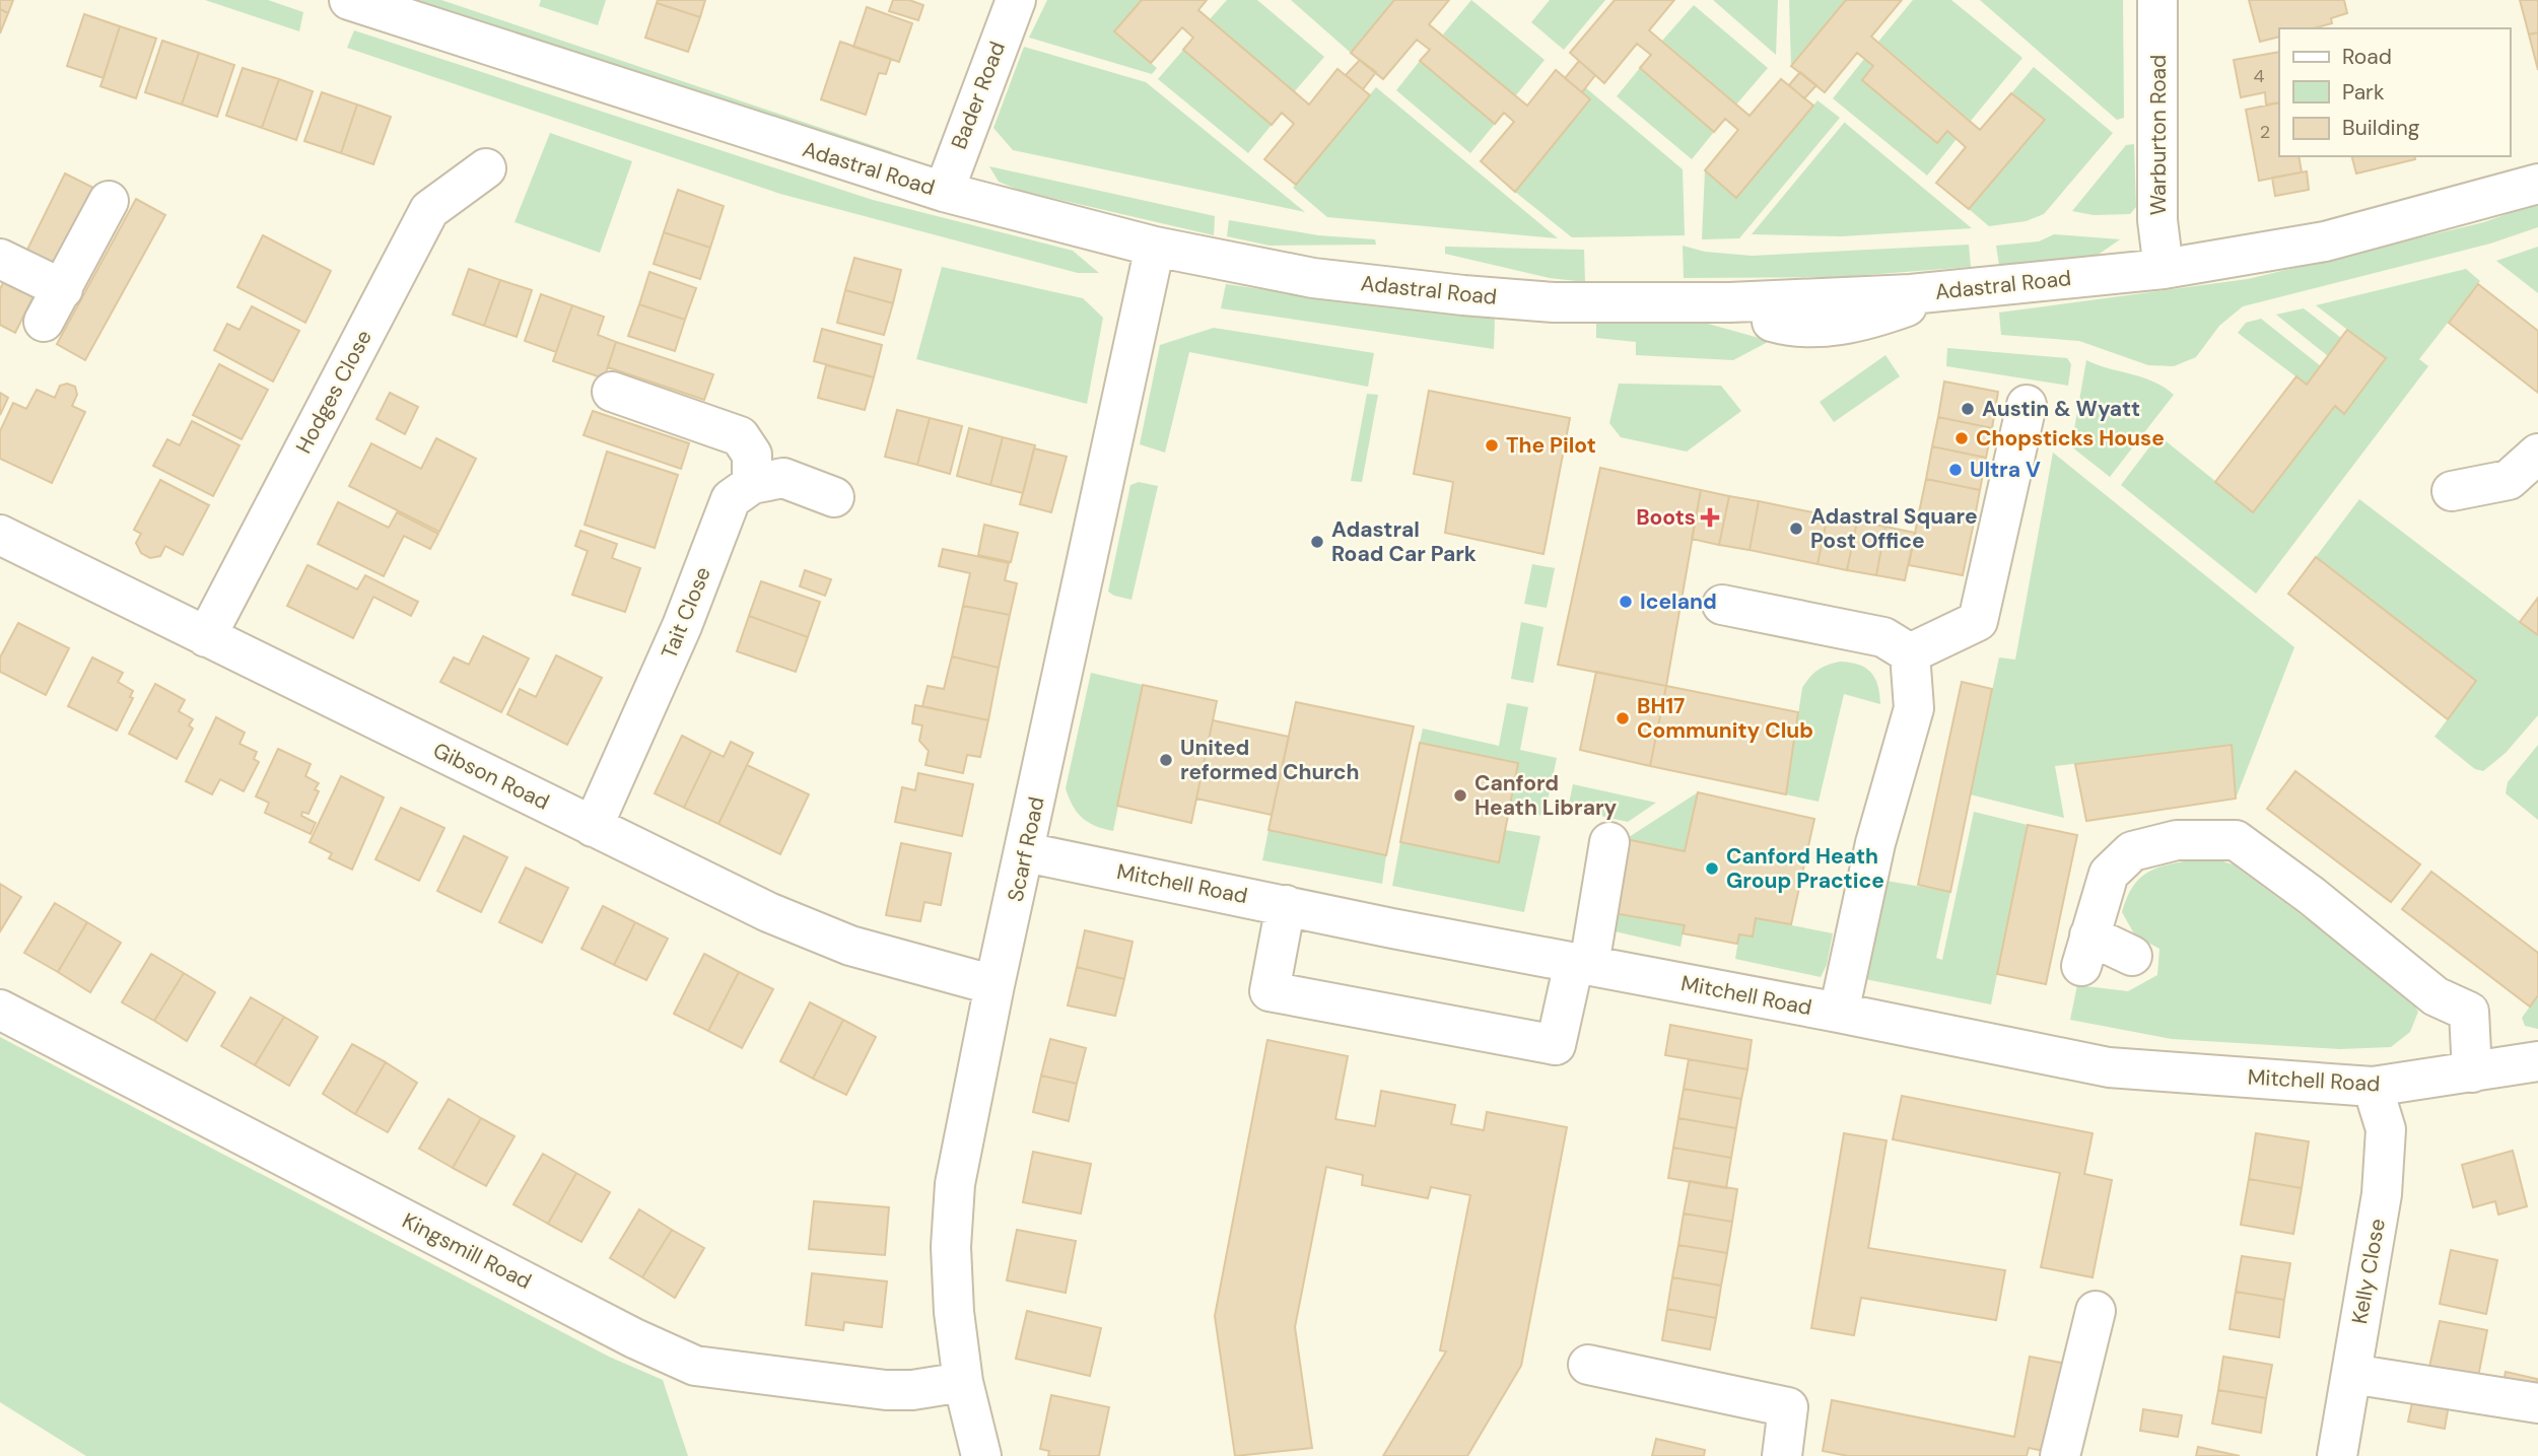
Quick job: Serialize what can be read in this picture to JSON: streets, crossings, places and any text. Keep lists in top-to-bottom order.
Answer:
{
  "streets": {
    "street": [
      "Bader Road",
      "Warburton Road",
      "Adastral Road",
      "Hodges Close",
      "Tait Close",
      "Gibson Road",
      "Scarf Road",
      "Mitchell Road",
      "Kingsmill Road",
      "Kelly Close"
    ]
  },
  "crossings": [
    ["Bader Road", "Adastral Road"],
    ["Warburton Road", "Adastral Road"],
    ["Adastral Road", "Scarf Road"],
    ["Hodges Close", "Gibson Road"],
    ["Tait Close", "Gibson Road"],
    ["Gibson Road", "Scarf Road"],
    ["Scarf Road", "Mitchell Road"],
    ["Scarf Road", "Kingsmill Road"],
    ["Mitchell Road", "Kelly Close"]
  ],
  "places": {
    "other": [
      "Austin & Wyatt",
      "Chopsticks House",
      "The Pilot",
      "Ultra V",
      "Adastral Square Post Office",
      "Adastral Road Car Park",
      "Iceland",
      "BH17 Community Club",
      "United reformed Church",
      "Canford Heath Library",
      "Canford Heath Group Practice"
    ],
    "health": ["Boots"]
  },
  "house_numbers": ["4", "2"],
  "legend": ["Road", "Park", "Building"]
}
